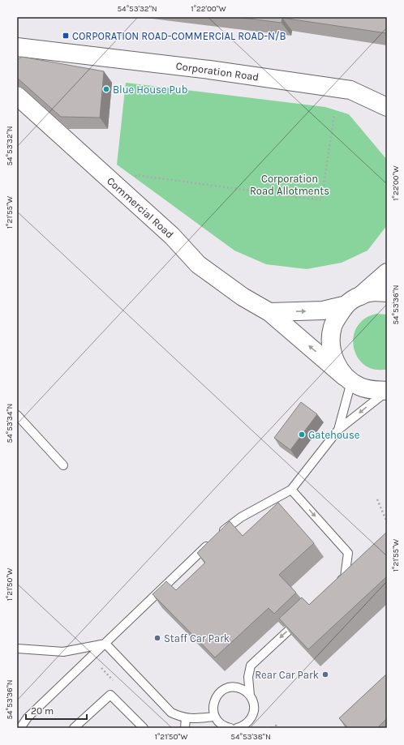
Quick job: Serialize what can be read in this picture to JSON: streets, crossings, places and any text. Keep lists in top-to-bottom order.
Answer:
{
  "streets": {
    "main road": ["Corporation Road", "Commercial Road"]
  },
  "parks": ["Corporation Road Allotments"],
  "places": {
    "transit": ["CORPORATION ROAD-COMMERCIAL ROAD-N/B"],
    "other": [
      "Blue House Pub",
      "Gatehouse",
      "Staff Car Park",
      "Rear Car Park"
    ]
  },
  "scale_bar": "20 m",
  "coordinates": [
    "54°53'32\"N",
    "1°22'00\"W",
    "1°21'55\"W",
    "54°53'36\"N",
    "54°53'34\"N",
    "1°21'50\"W",
    "54°53'38\"N"
  ]
}
